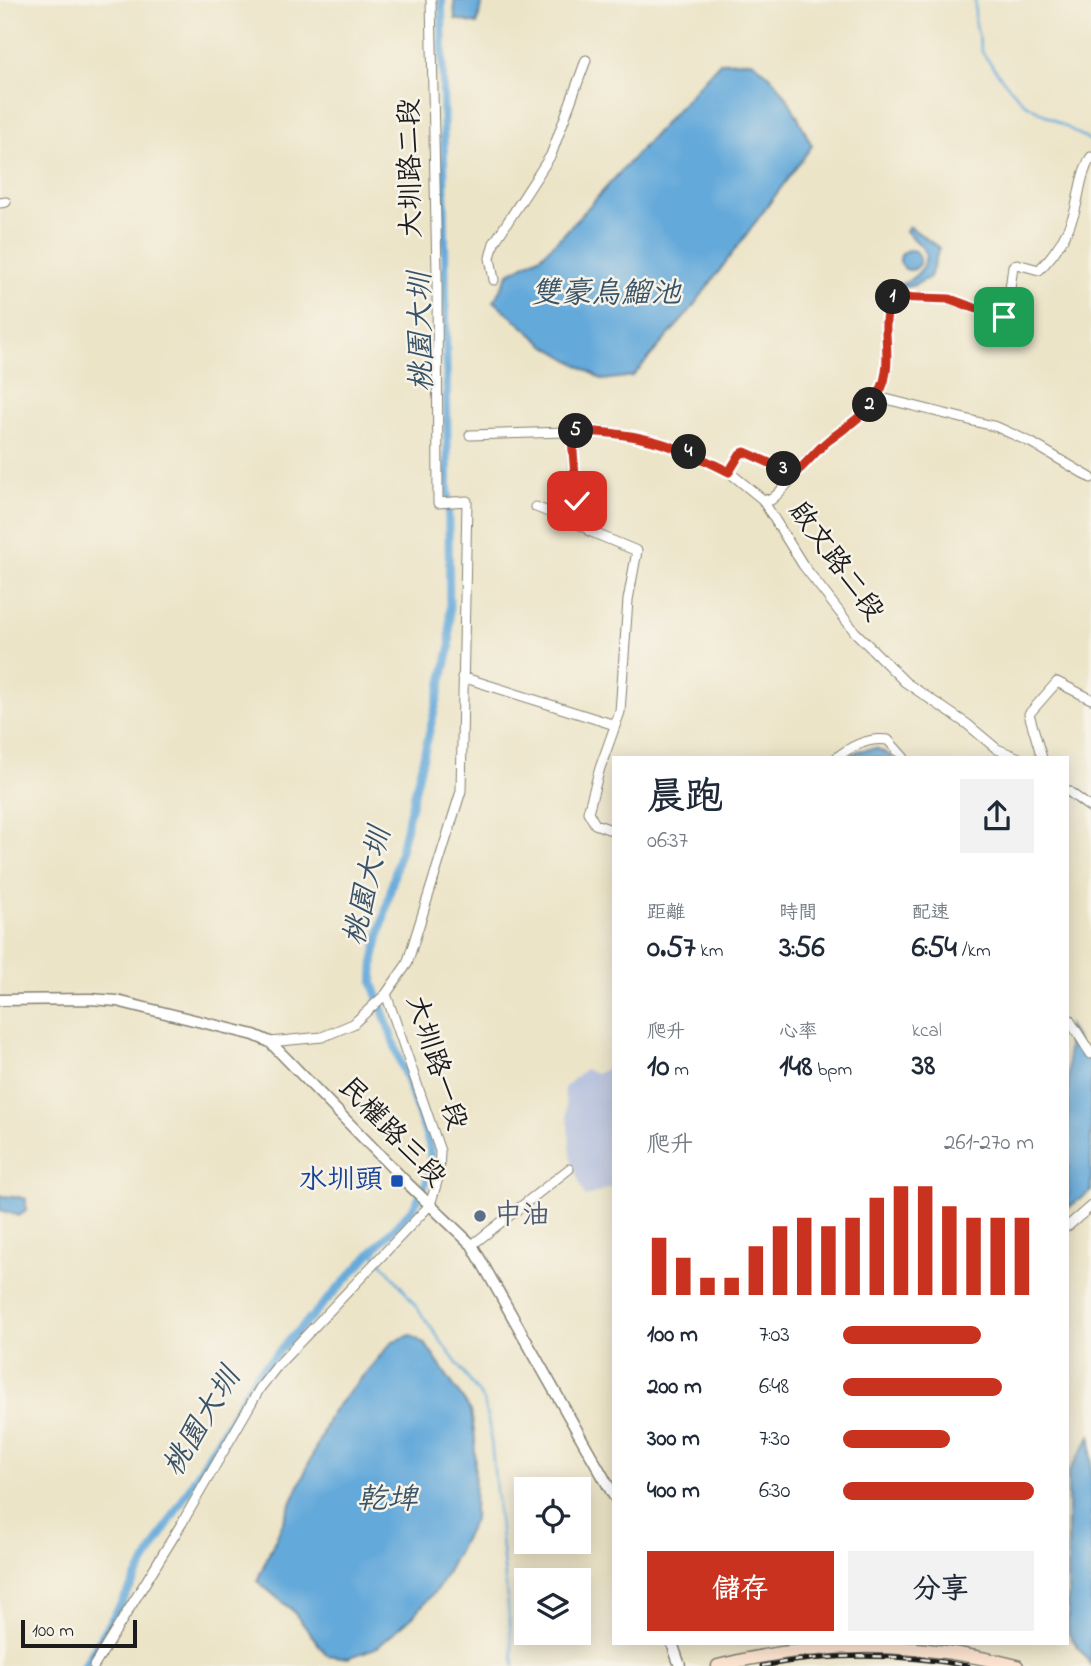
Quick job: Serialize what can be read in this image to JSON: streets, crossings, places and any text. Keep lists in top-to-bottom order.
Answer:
{
  "streets": {
    "street": [
      "大圳路二段",
      "啟文路二段",
      "大圳路一段",
      "民權路三段"
    ]
  },
  "crossings": [
    ["大圳路二段", "大圳路一段"],
    ["大圳路一段", "民權路三段"]
  ],
  "water": ["雙豪烏鰡池", "桃園大圳", "乾埤"],
  "places": {
    "transit": ["水圳頭"],
    "other": ["中油"]
  },
  "scale_bar": "100 m",
  "page": {
    "pins": [
      "1",
      "2",
      "5",
      "4",
      "3"
    ],
    "heading": ["晨跑", "06:37"],
    "stats": [
      ["距離", "0.57 km"],
      ["時間", "3:56"],
      ["配速", "6:54 /km"],
      ["爬升", "10 m"],
      ["心率", "148 bpm"],
      ["kcal", "38"]
    ],
    "chart": ["爬升", "261–270 m"],
    "list": [
      {
        "name": "100 m",
        "note": "7:03"
      },
      {
        "name": "200 m",
        "note": "6:48"
      },
      {
        "name": "300 m",
        "note": "7:30"
      },
      {
        "name": "400 m",
        "note": "6:30"
      }
    ],
    "buttons": ["儲存", "分享"],
    "scale": "100 m"
  }
}
